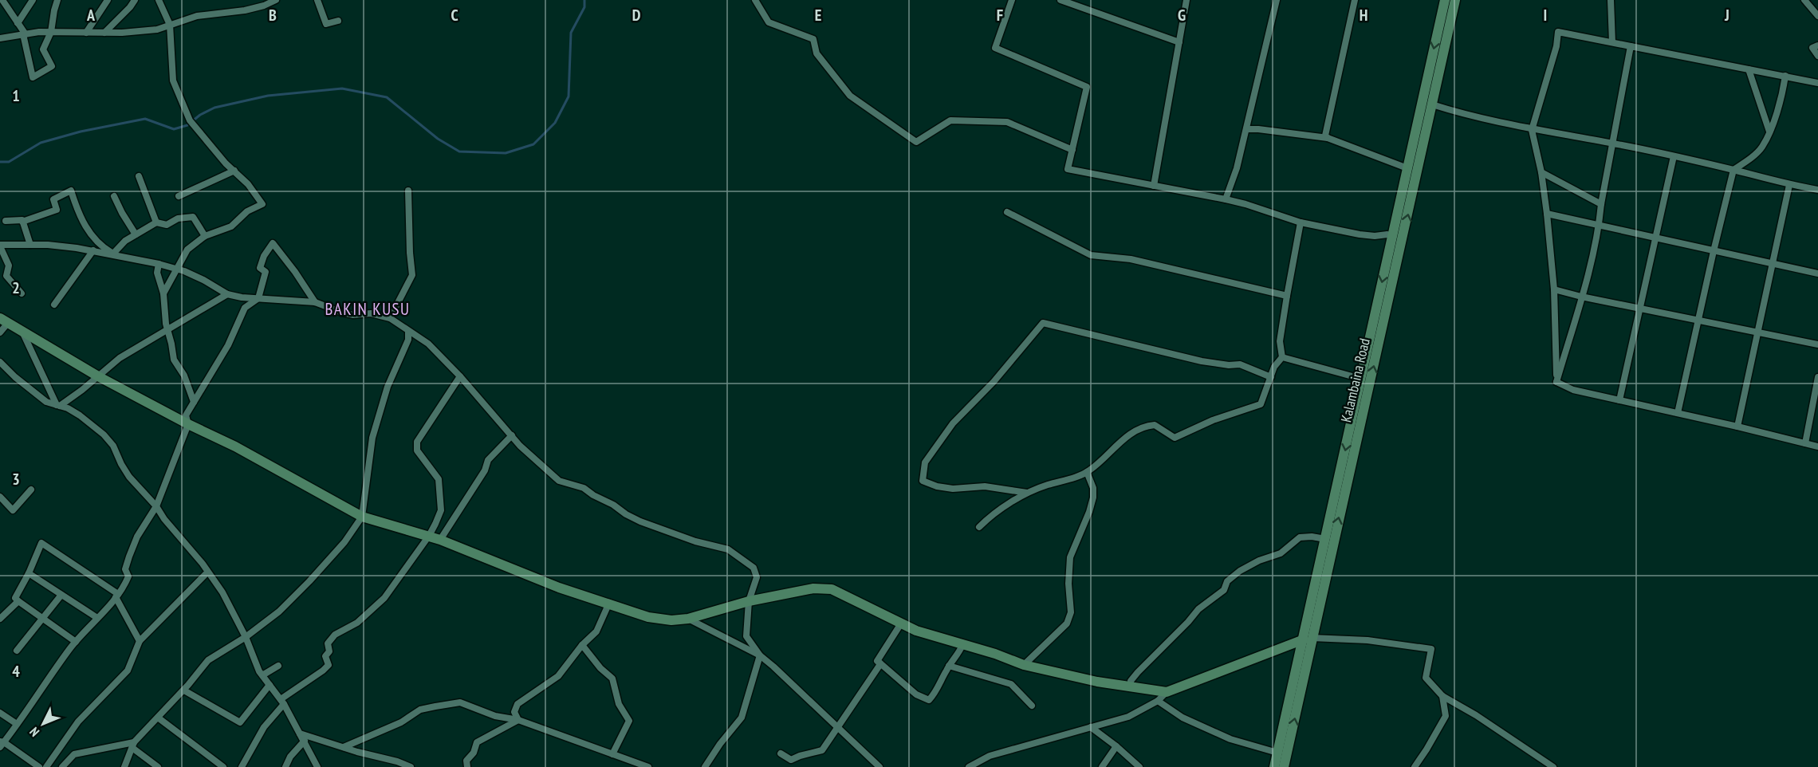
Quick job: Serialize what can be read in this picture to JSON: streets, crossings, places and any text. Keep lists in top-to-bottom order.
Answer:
{
  "streets": {
    "main road": ["Kalambaina Road"]
  },
  "districts": ["BAKIN KUSU"],
  "north": "bottom left",
  "grid": {
    "columns": [
      "A",
      "B",
      "C",
      "D",
      "E",
      "F",
      "G",
      "H",
      "I",
      "J"
    ],
    "rows": [
      "1",
      "2",
      "3",
      "4"
    ]
  }
}
